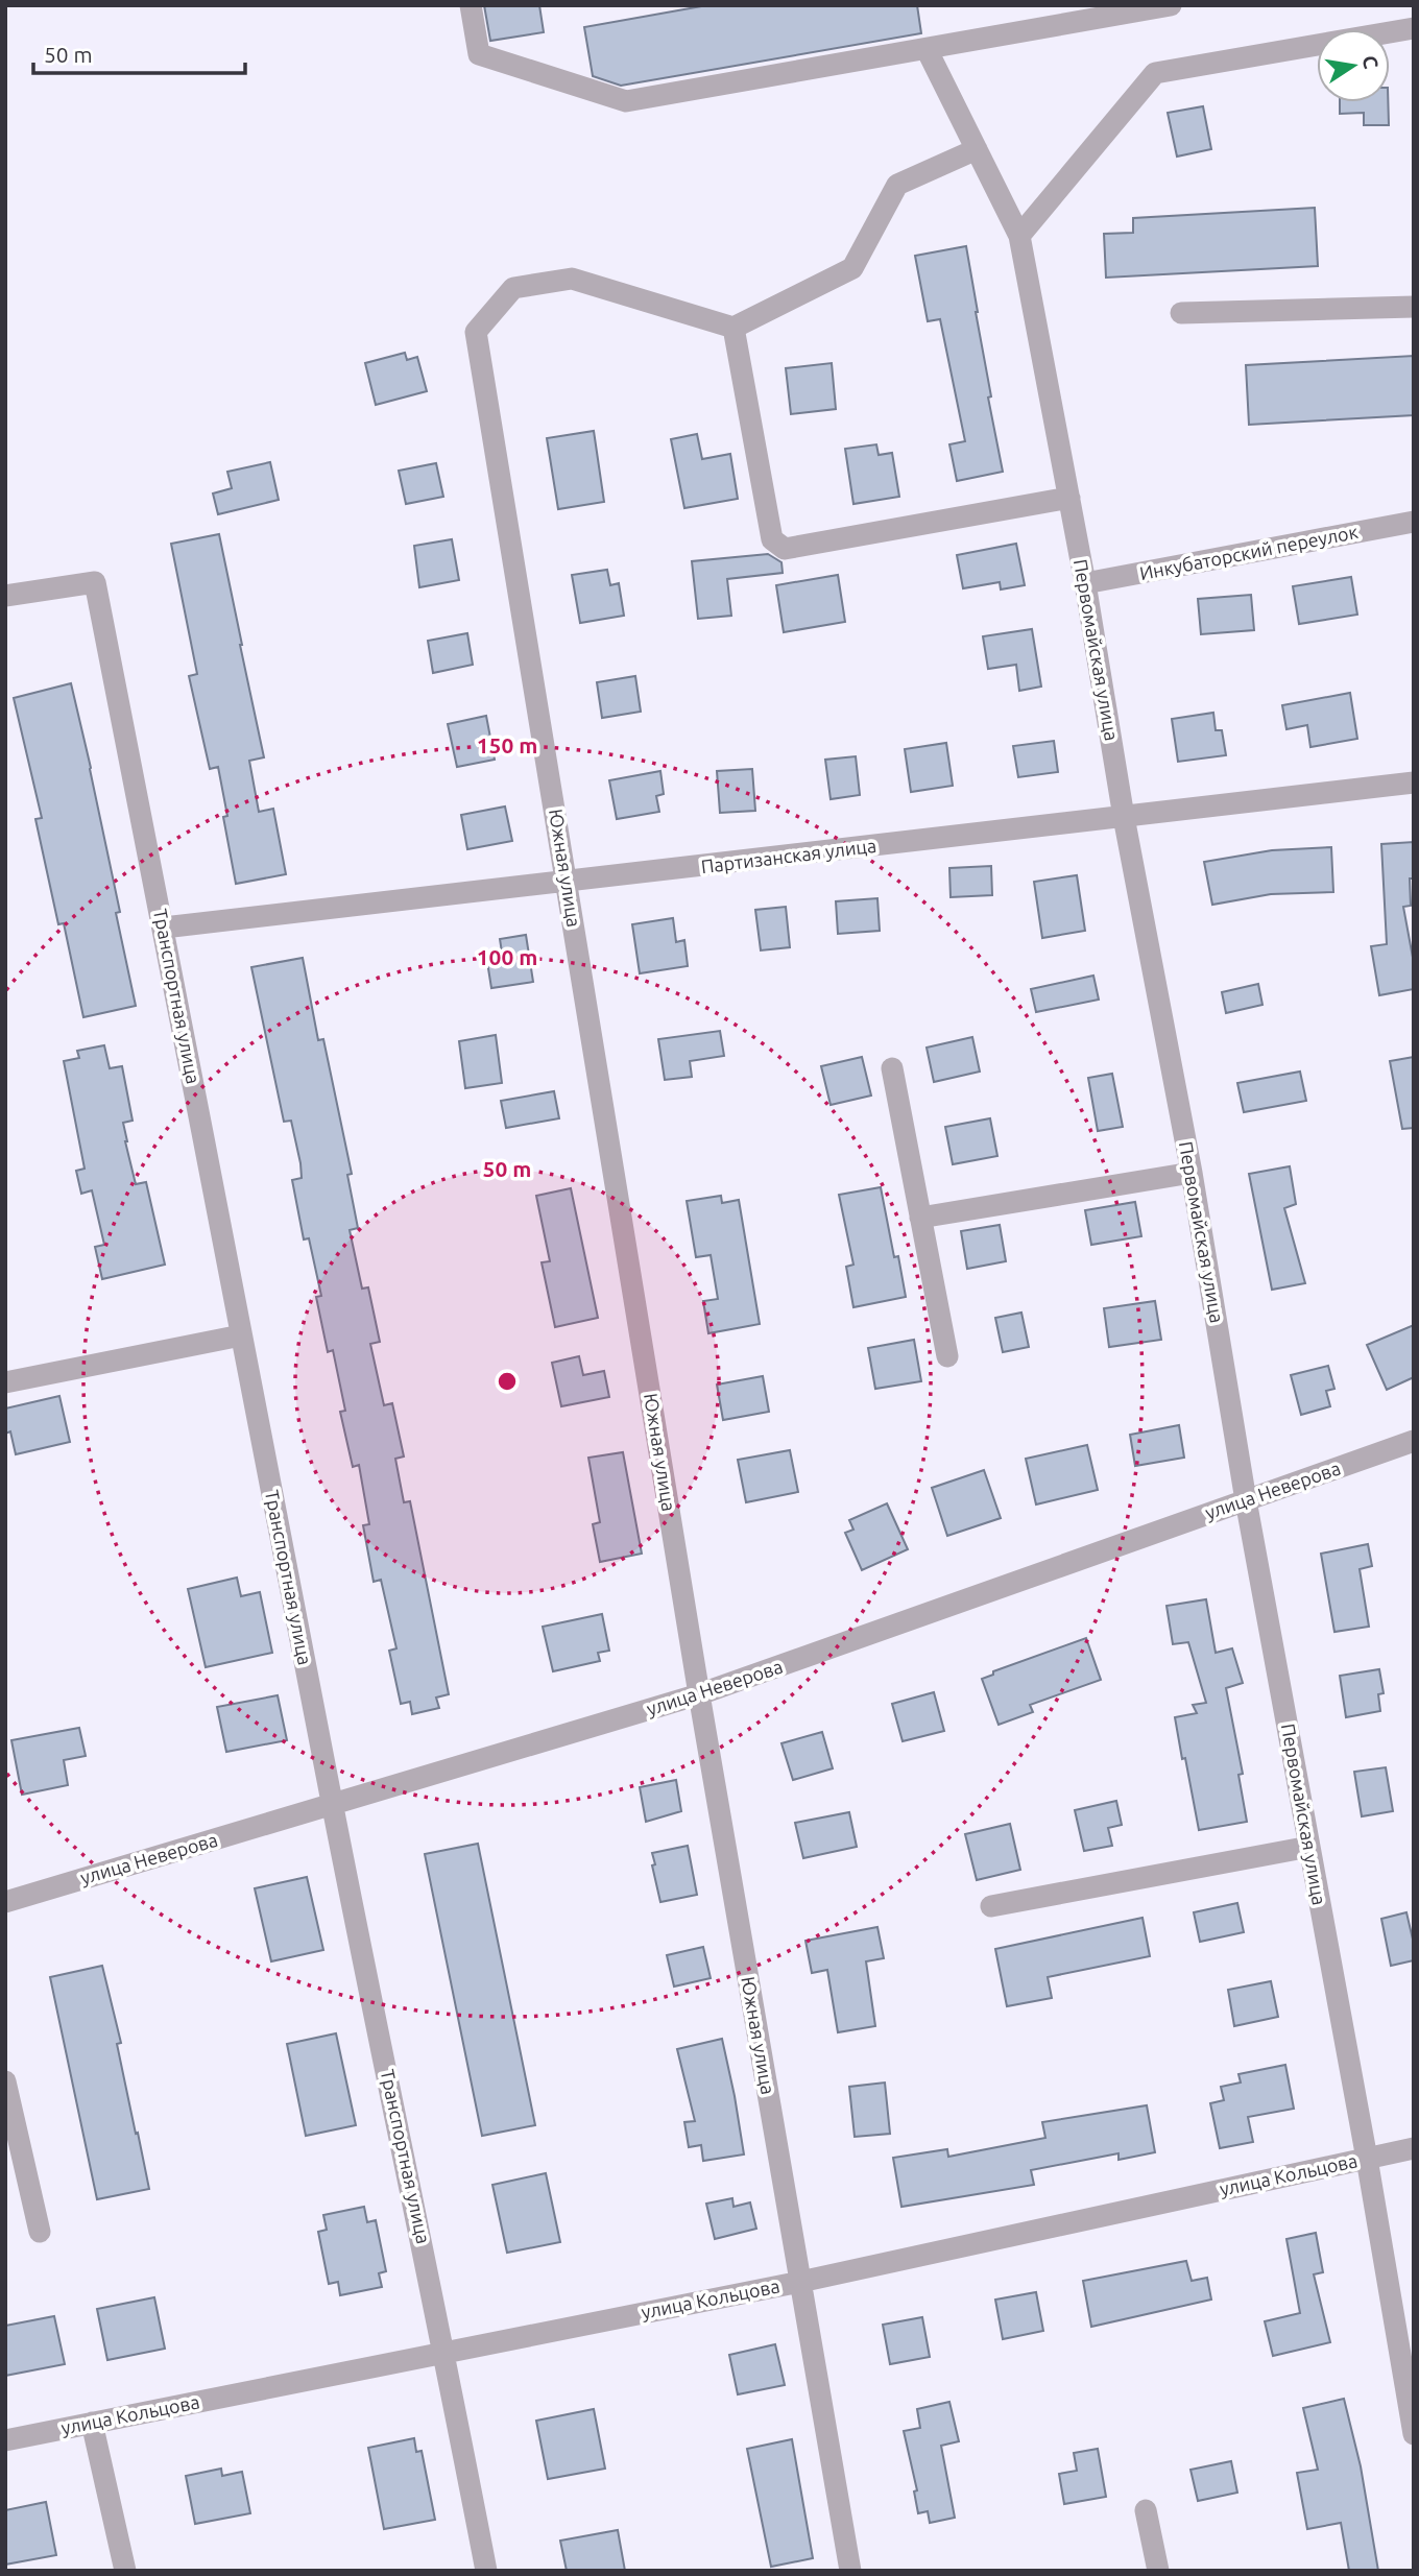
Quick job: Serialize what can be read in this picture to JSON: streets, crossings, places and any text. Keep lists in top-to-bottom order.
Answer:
{
  "streets": {
    "street": [
      "Инкубаторский переулок",
      "Первомайская улица",
      "Партизанская улица",
      "Южная улица",
      "Транспортная улица",
      "улица Неверова",
      "улица Кольцова"
    ]
  },
  "crossings": [
    ["Инкубаторский переулок", "Первомайская улица"],
    ["Первомайская улица", "Партизанская улица"],
    ["Первомайская улица", "улица Неверова"],
    ["Первомайская улица", "улица Кольцова"],
    ["Партизанская улица", "Южная улица"],
    ["Партизанская улица", "Транспортная улица"],
    ["Южная улица", "улица Неверова"],
    ["Южная улица", "улица Кольцова"],
    ["Транспортная улица", "улица Неверова"],
    ["Транспортная улица", "улица Кольцова"]
  ],
  "scale_bar": "50 m",
  "north": "right",
  "rings": ["150 m", "100 m", "50 m"]
}
